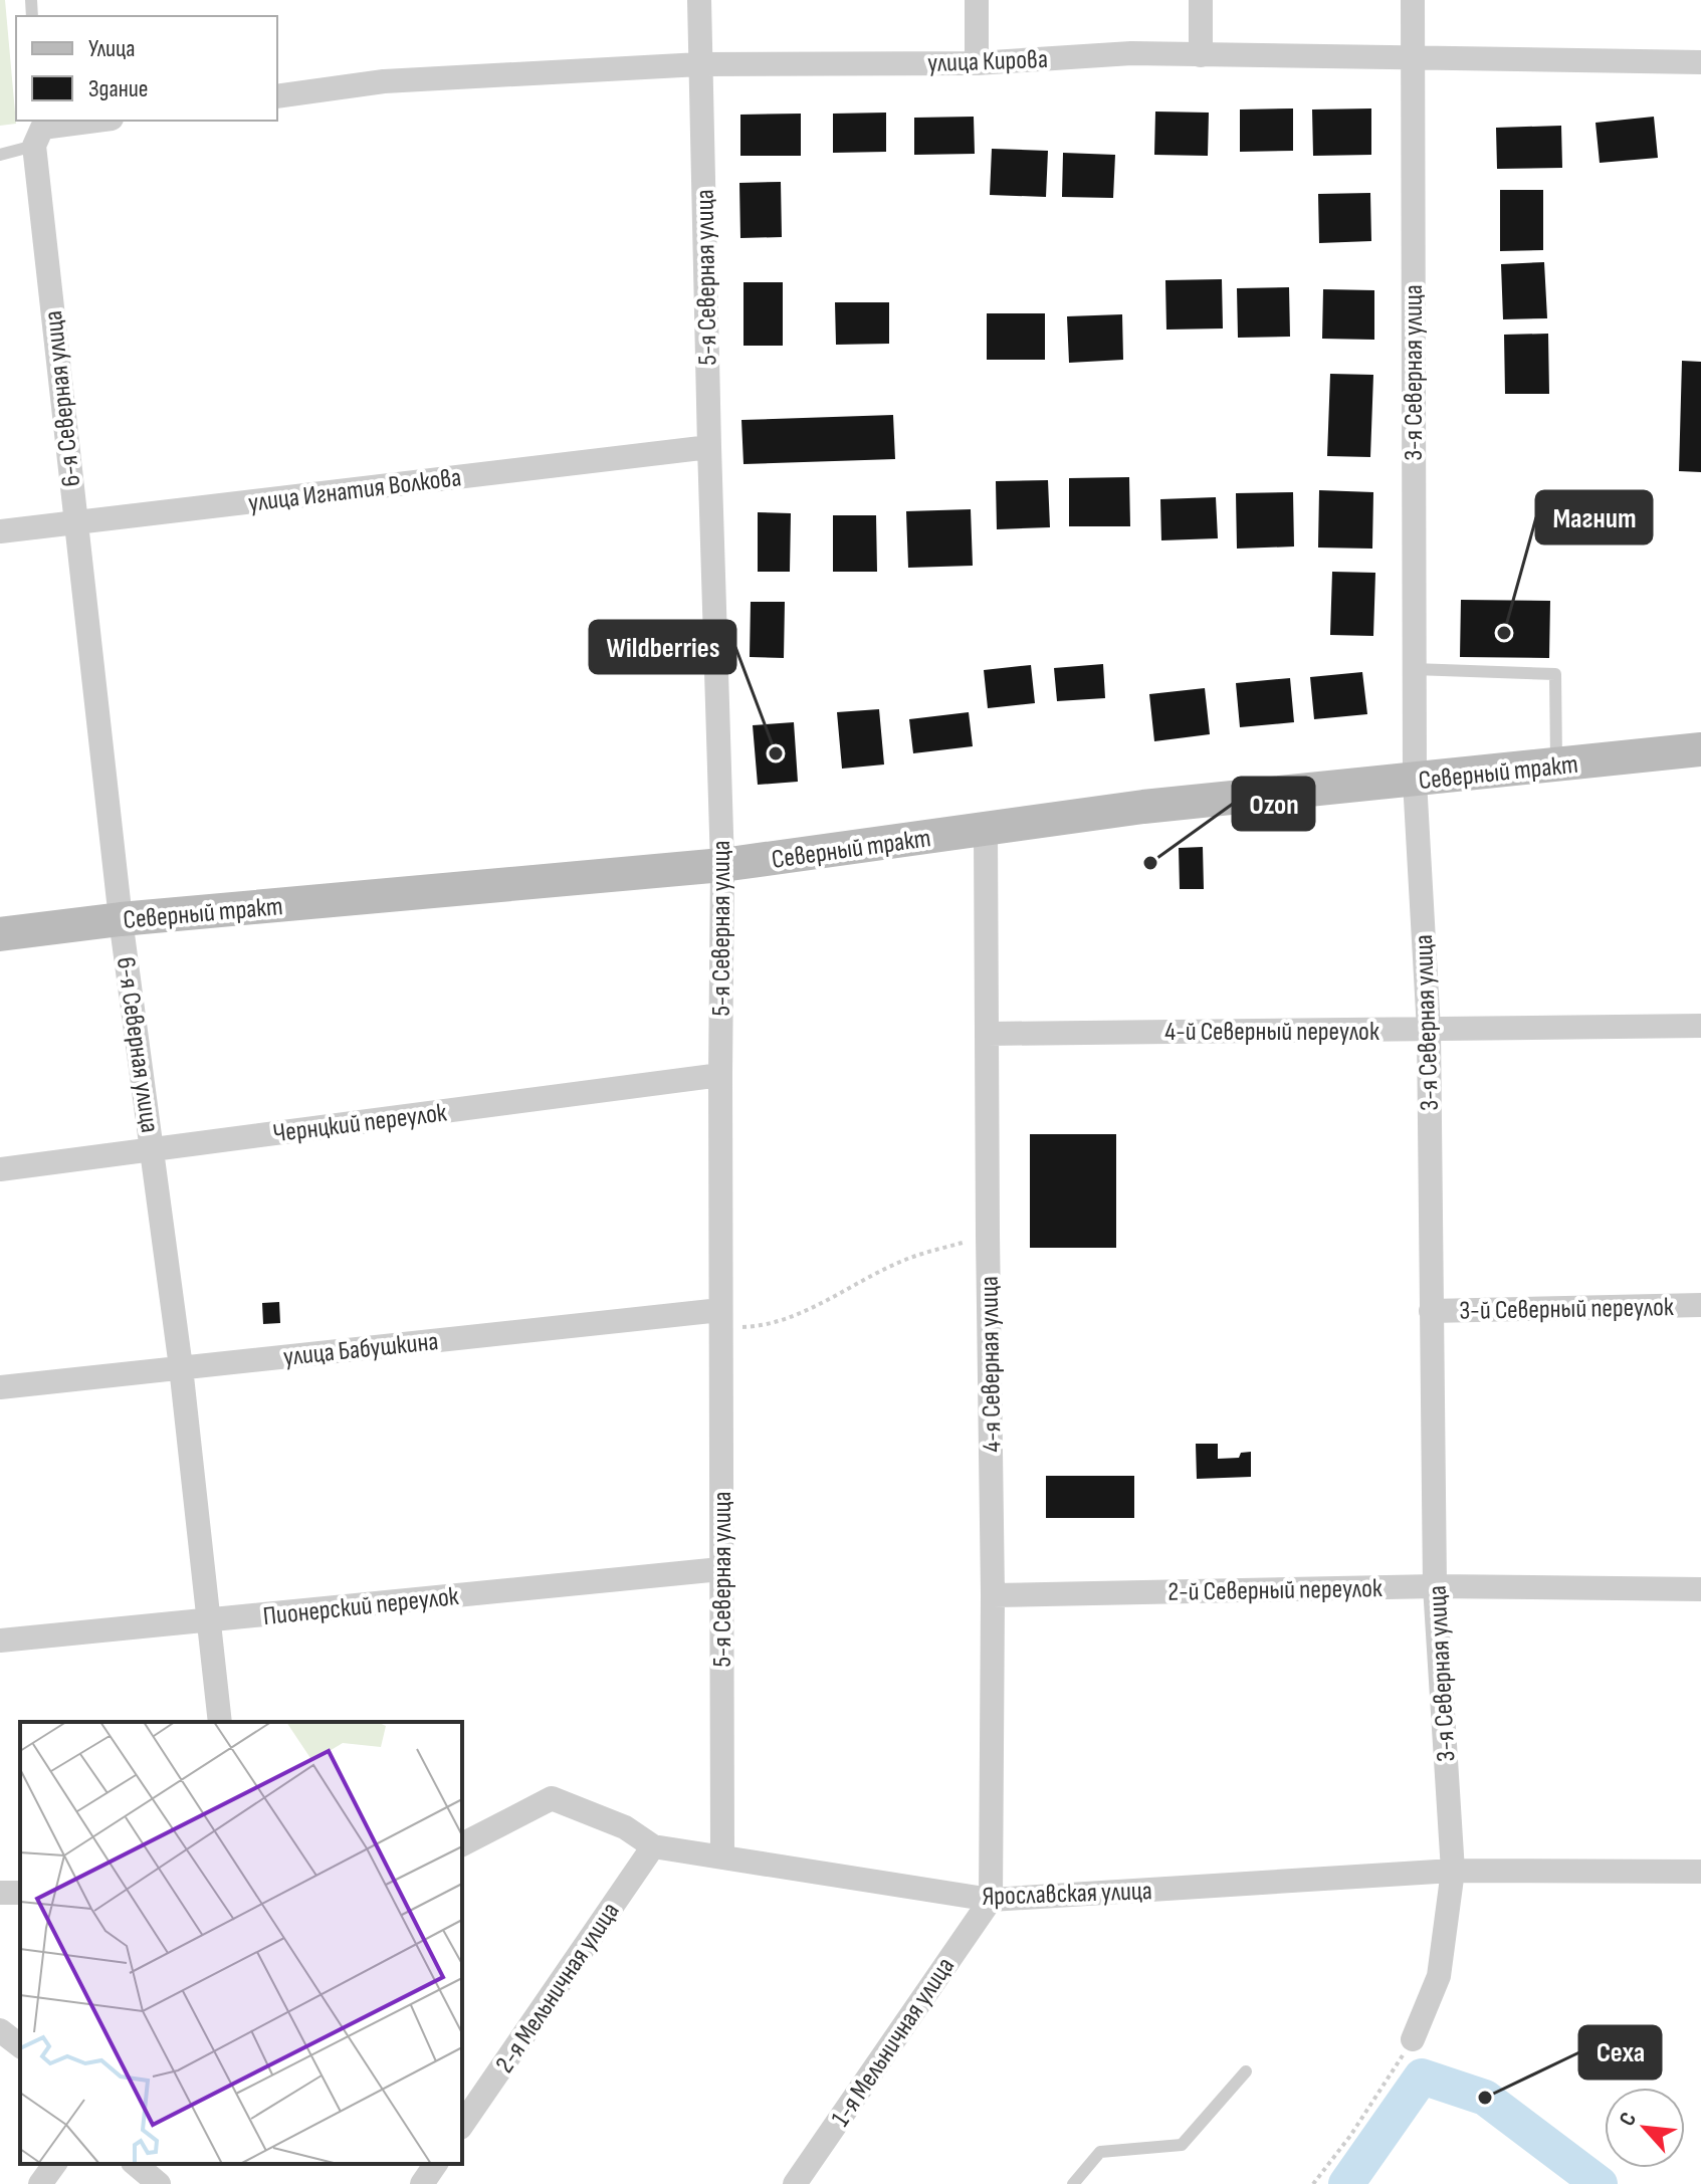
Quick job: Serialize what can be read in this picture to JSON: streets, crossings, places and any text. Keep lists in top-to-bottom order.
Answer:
{
  "streets": {
    "street": [
      "улица Кирова",
      "5-я Северная улица",
      "3-я Северная улица",
      "6-я Северная улица",
      "улица Игнатия Волкова",
      "Северный тракт",
      "4-й Северный переулок",
      "Чернцкий переулок",
      "3-й Северный переулок",
      "улица Бабушкина",
      "4-я Северная улица",
      "2-й Северный переулок",
      "Пионерский переулок",
      "Ярославская улица",
      "2-я Мельничная улица",
      "1-я Мельничная улица"
    ]
  },
  "crossings": [
    ["улица Кирова", "5-я Северная улица"],
    ["улица Кирова", "3-я Северная улица"],
    ["5-я Северная улица", "улица Игнатия Волкова"],
    ["5-я Северная улица", "Северный тракт"],
    ["5-я Северная улица", "Чернцкий переулок"],
    ["5-я Северная улица", "улица Бабушкина"],
    ["5-я Северная улица", "Пионерский переулок"],
    ["5-я Северная улица", "Ярославская улица"],
    ["3-я Северная улица", "Северный тракт"],
    ["3-я Северная улица", "4-й Северный переулок"],
    ["3-я Северная улица", "3-й Северный переулок"],
    ["3-я Северная улица", "2-й Северный переулок"],
    ["3-я Северная улица", "Ярославская улица"],
    ["6-я Северная улица", "улица Игнатия Волкова"],
    ["6-я Северная улица", "Северный тракт"],
    ["6-я Северная улица", "Чернцкий переулок"],
    ["6-я Северная улица", "улица Бабушкина"],
    ["6-я Северная улица", "Пионерский переулок"],
    ["Северный тракт", "4-я Северная улица"],
    ["4-й Северный переулок", "4-я Северная улица"],
    ["4-я Северная улица", "2-й Северный переулок"],
    ["4-я Северная улица", "Ярославская улица"],
    ["4-я Северная улица", "1-я Мельничная улица"],
    ["Ярославская улица", "2-я Мельничная улица"],
    ["Ярославская улица", "1-я Мельничная улица"]
  ],
  "places": [
    "Магнит",
    "Wildberries",
    "Ozon",
    "Сеха"
  ],
  "legend": ["Улица", "Здание"],
  "north": "top left"
}
